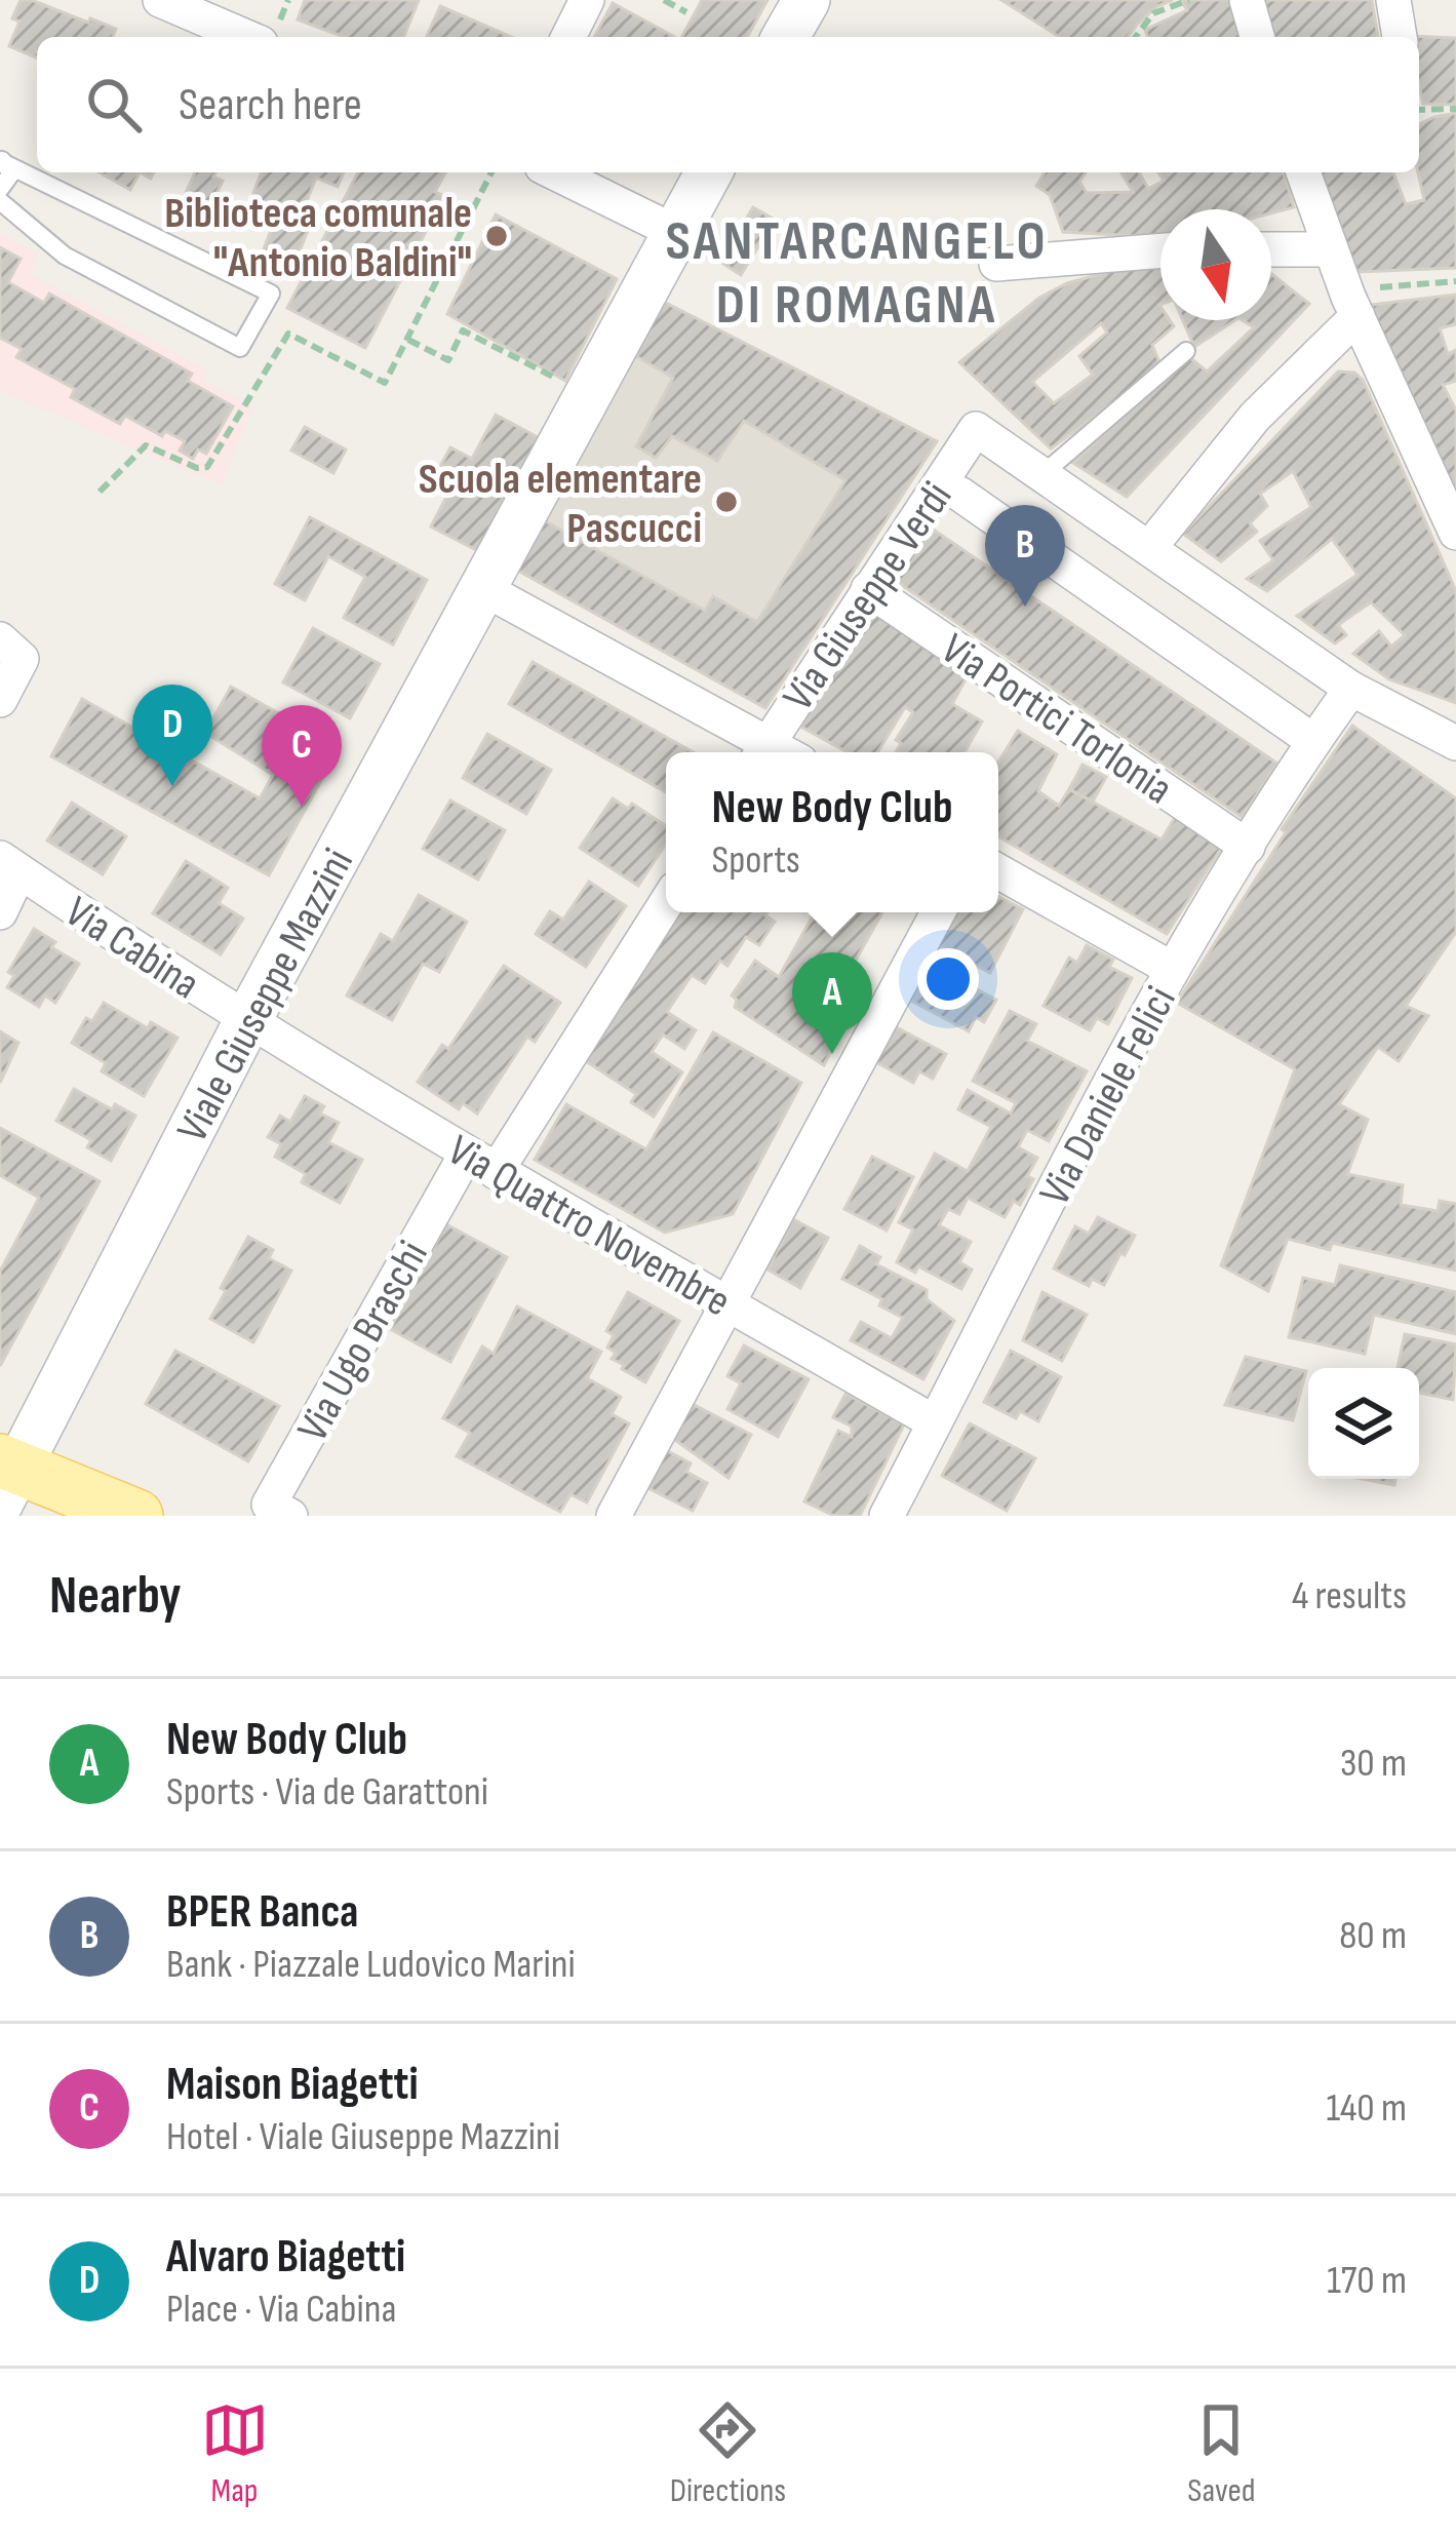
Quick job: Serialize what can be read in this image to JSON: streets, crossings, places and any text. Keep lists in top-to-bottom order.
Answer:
{
  "streets": {
    "main road": ["Viale Giuseppe Mazzini"],
    "street": [
      "Via Giuseppe Verdi",
      "Via Portici Torlonia",
      "Via Cabina",
      "Via Daniele Felici",
      "Via Quattro Novembre",
      "Via Ugo Braschi"
    ]
  },
  "crossings": [
    ["Via Giuseppe Verdi", "Via Portici Torlonia"],
    ["Via Portici Torlonia", "Via Daniele Felici"],
    ["Via Cabina", "Viale Giuseppe Mazzini"],
    ["Via Cabina", "Via Quattro Novembre"],
    ["Viale Giuseppe Mazzini", "Via Quattro Novembre"],
    ["Via Daniele Felici", "Via Quattro Novembre"],
    ["Via Quattro Novembre", "Via Ugo Braschi"]
  ],
  "districts": ["SANTARCANGELO DI ROMAGNA"],
  "places": ["Biblioteca comunale \"Antonio Baldini\"", "Scuola elementare Pascucci"],
  "north": "bottom",
  "page": {
    "search": "Search here",
    "pins": [
      "B",
      "D",
      "C",
      "A"
    ],
    "popup": ["New Body Club", "Sports"],
    "heading": ["Nearby", "4 results"],
    "list": [
      {
        "mark": "A",
        "name": "New Body Club",
        "note": "Sports · Via de Garattoni",
        "value": "30 m"
      },
      {
        "mark": "B",
        "name": "BPER Banca",
        "note": "Bank · Piazzale Ludovico Marini",
        "value": "80 m"
      },
      {
        "mark": "C",
        "name": "Maison Biagetti",
        "note": "Hotel · Viale Giuseppe Mazzini",
        "value": "140 m"
      },
      {
        "mark": "D",
        "name": "Alvaro Biagetti",
        "note": "Place · Via Cabina",
        "value": "170 m"
      }
    ],
    "nav": ["Map", "Directions", "Saved"]
  }
}
